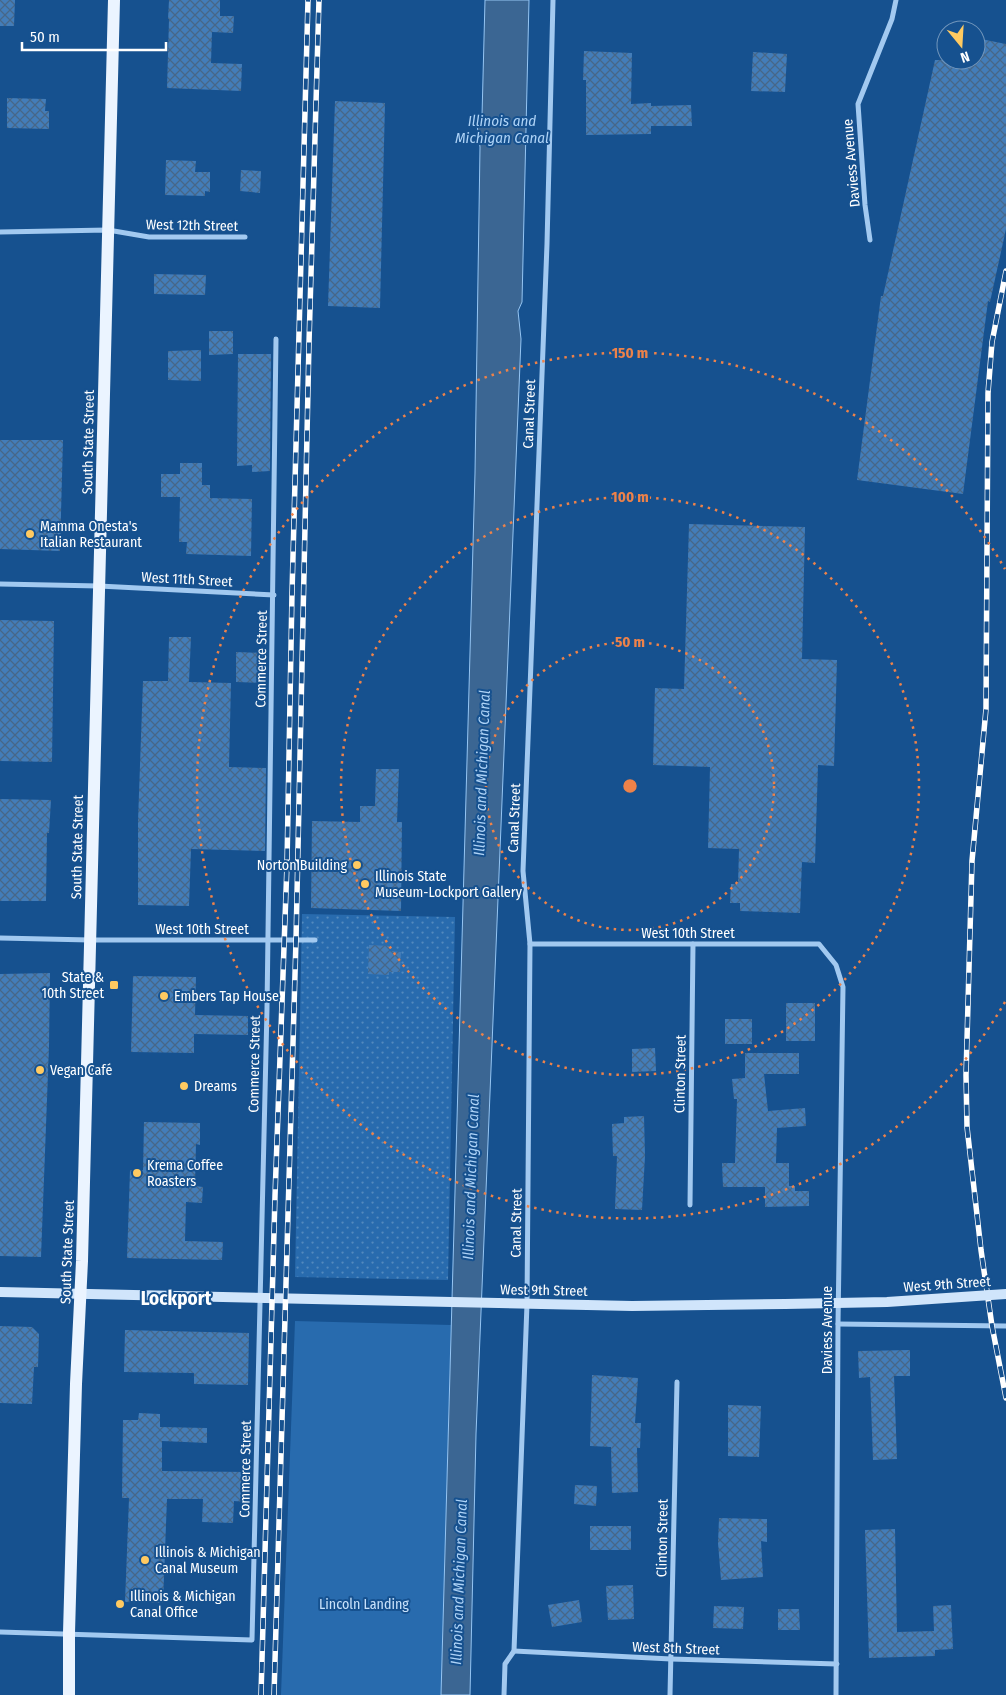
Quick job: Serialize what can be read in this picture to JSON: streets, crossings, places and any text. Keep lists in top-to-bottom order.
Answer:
{
  "streets": {
    "main road": ["South State Street", "West 9th Street"],
    "street": [
      "Daviess Avenue",
      "West 12th Street",
      "Canal Street",
      "West 11th Street",
      "Commerce Street",
      "West 10th Street",
      "Clinton Street",
      "West 8th Street"
    ]
  },
  "crossings": [
    ["Daviess Avenue", "West 10th Street"],
    ["Daviess Avenue", "West 8th Street"],
    ["West 12th Street", "South State Street"],
    ["Canal Street", "West 10th Street"],
    ["Canal Street", "West 9th Street"],
    ["Canal Street", "West 8th Street"],
    ["South State Street", "West 11th Street"],
    ["South State Street", "Commerce Street"],
    ["South State Street", "West 10th Street"],
    ["South State Street", "West 9th Street"],
    ["West 11th Street", "Commerce Street"],
    ["Commerce Street", "West 10th Street"],
    ["Commerce Street", "West 9th Street"],
    ["West 10th Street", "Clinton Street"],
    ["Clinton Street", "West 8th Street"]
  ],
  "districts": ["Lockport"],
  "water": ["Illinois and Michigan Canal"],
  "parks": ["Lincoln Landing"],
  "places": {
    "other": [
      "Mamma Onesta's Italian Restaurant",
      "Norton Building",
      "Illinois State Museum-Lockport Gallery",
      "Embers Tap House",
      "Vegan Café",
      "Dreams",
      "Krema Coffee Roasters",
      "Illinois & Michigan Canal Museum",
      "Illinois & Michigan Canal Office"
    ],
    "transit": ["State & 10th Street"]
  },
  "scale_bar": "50 m",
  "north": "bottom",
  "rings": ["150 m", "100 m", "50 m"]
}
